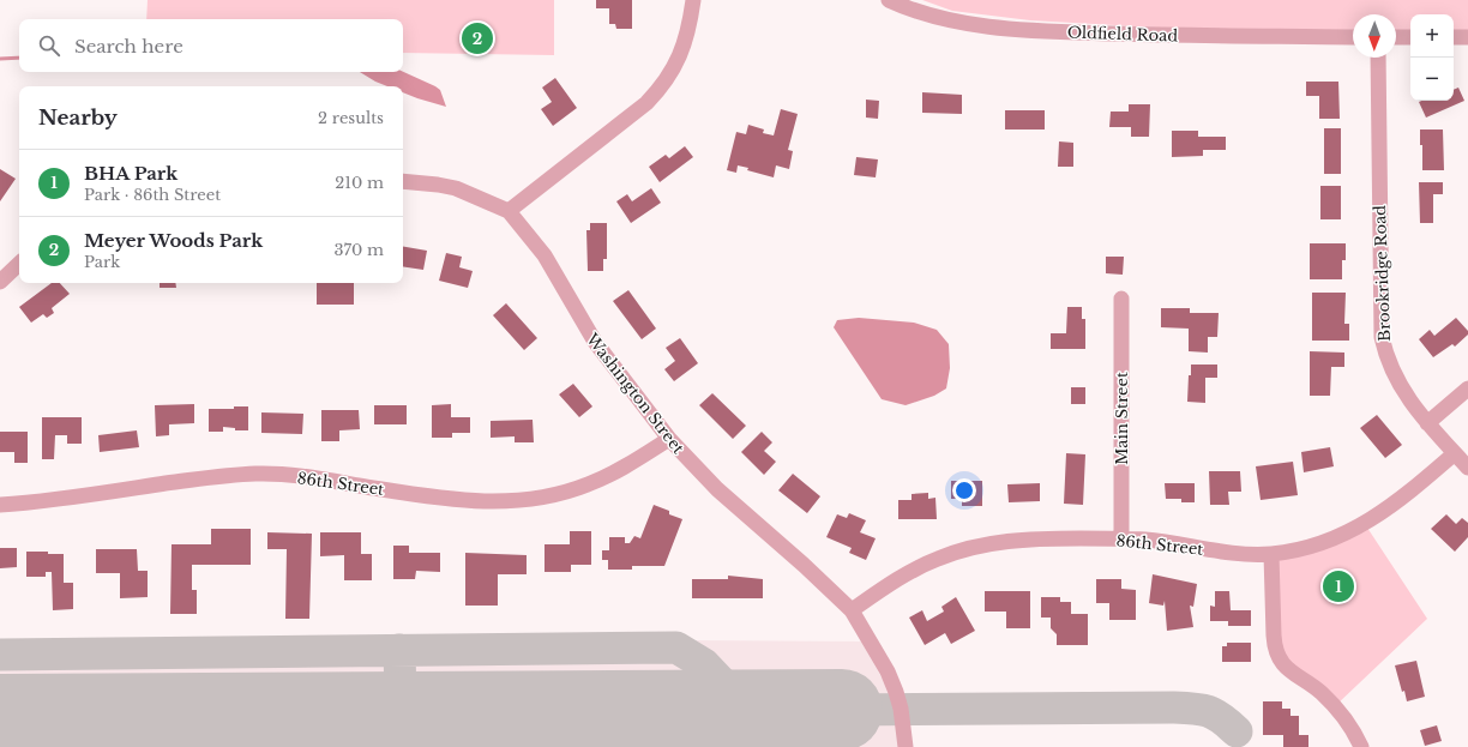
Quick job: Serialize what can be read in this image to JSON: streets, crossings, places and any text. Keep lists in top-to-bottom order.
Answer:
{
  "streets": {
    "street": [
      "Oldfield Road",
      "Brookridge Road",
      "Washington Street",
      "Main Street",
      "86th Street"
    ]
  },
  "crossings": [
    ["Brookridge Road", "86th Street"],
    ["Washington Street", "86th Street"],
    ["Main Street", "86th Street"]
  ],
  "north": "bottom",
  "page": {
    "map_buttons": ["+", "−"],
    "search": "Search here",
    "pins": ["2", "1"],
    "heading": ["Nearby", "2 results"],
    "list": [
      {
        "mark": "1",
        "name": "BHA Park",
        "note": "Park · 86th Street",
        "value": "210 m"
      },
      {
        "mark": "2",
        "name": "Meyer Woods Park",
        "note": "Park",
        "value": "370 m"
      }
    ]
  }
}
